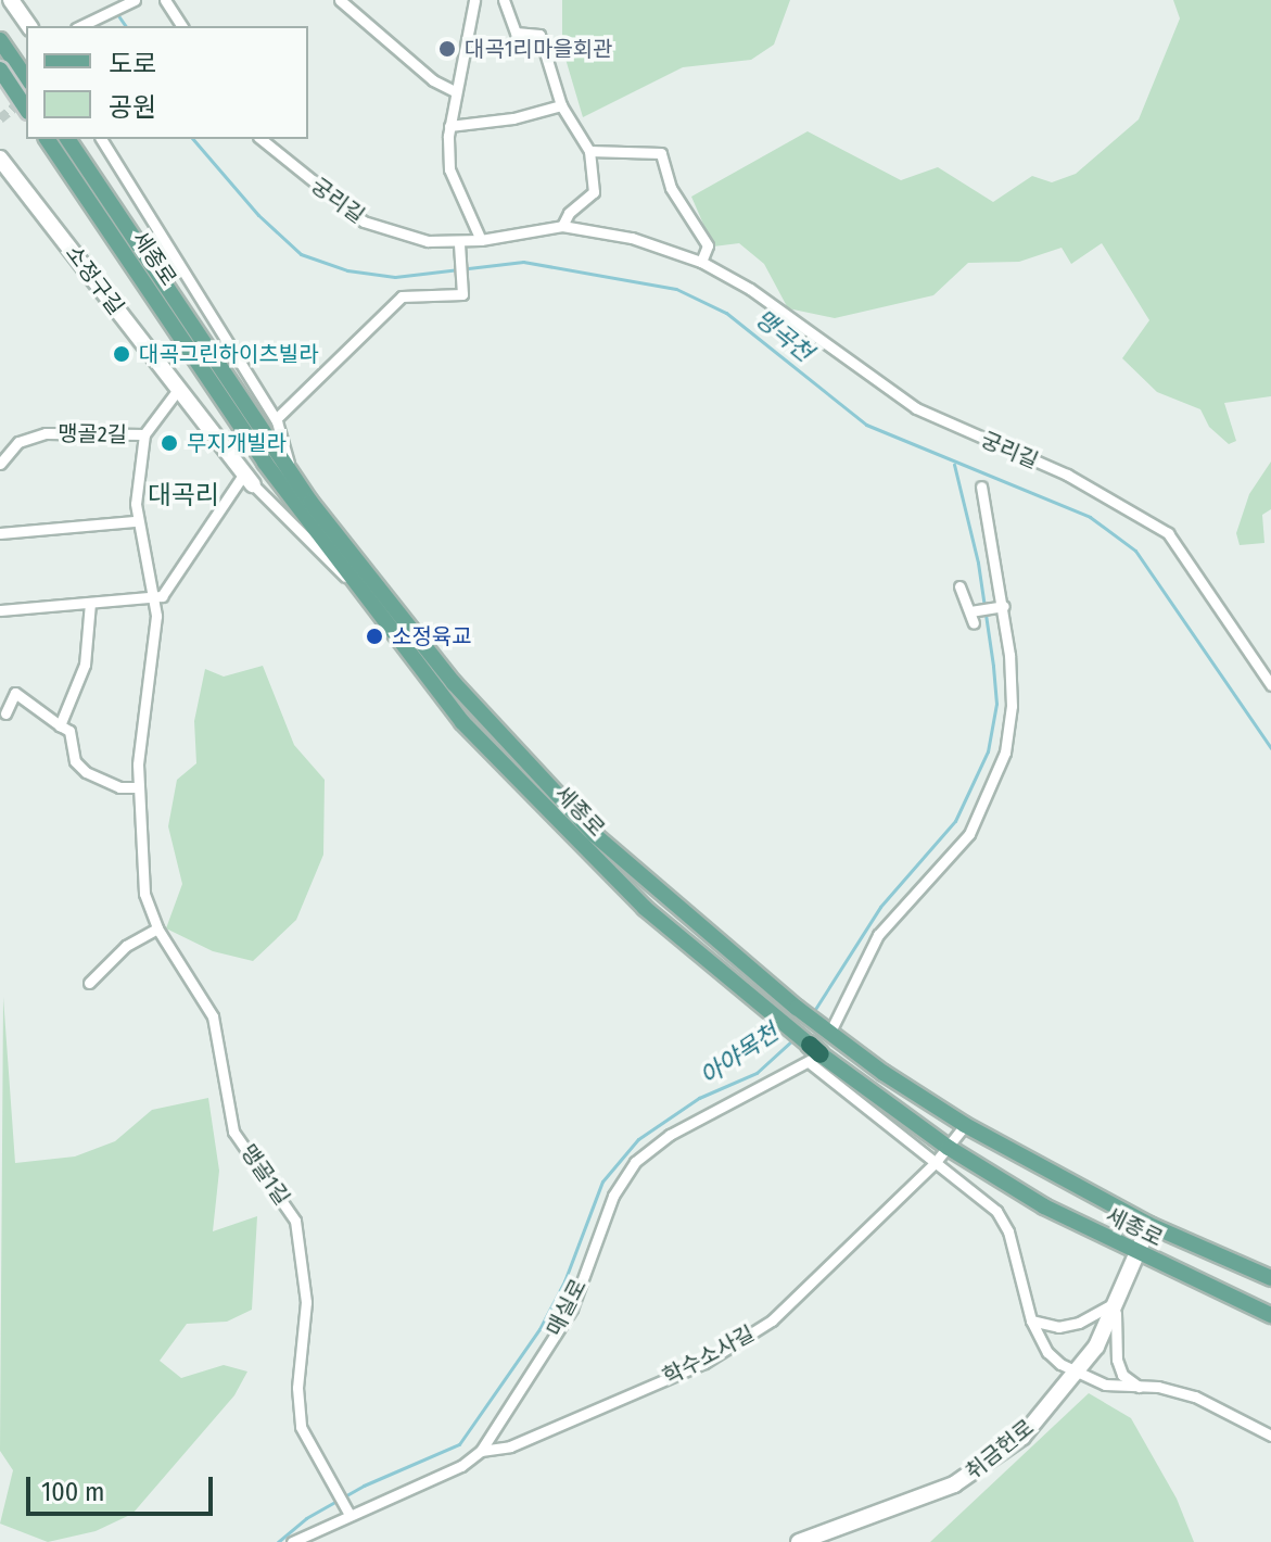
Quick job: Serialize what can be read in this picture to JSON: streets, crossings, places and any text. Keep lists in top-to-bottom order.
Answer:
{
  "streets": {
    "main road": ["세종로", "소정구길", "취금헌로"],
    "street": [
      "궁리길",
      "맹골2길",
      "맹골1길",
      "매실로",
      "학수소사길"
    ]
  },
  "crossings": [
    ["세종로", "매실로"],
    ["세종로", "학수소사길"],
    ["세종로", "취금헌로"],
    ["맹골2길", "맹골1길"],
    ["맹골1길", "매실로"],
    ["매실로", "학수소사길"]
  ],
  "districts": ["대곡리"],
  "water": ["맹곡천", "아야목천"],
  "places": [
    "대곡1리마을회관",
    "대곡그린하이츠빌라",
    "무지개빌라",
    "소정육교"
  ],
  "legend": ["도로", "공원"],
  "scale_bar": "100 m"
}
